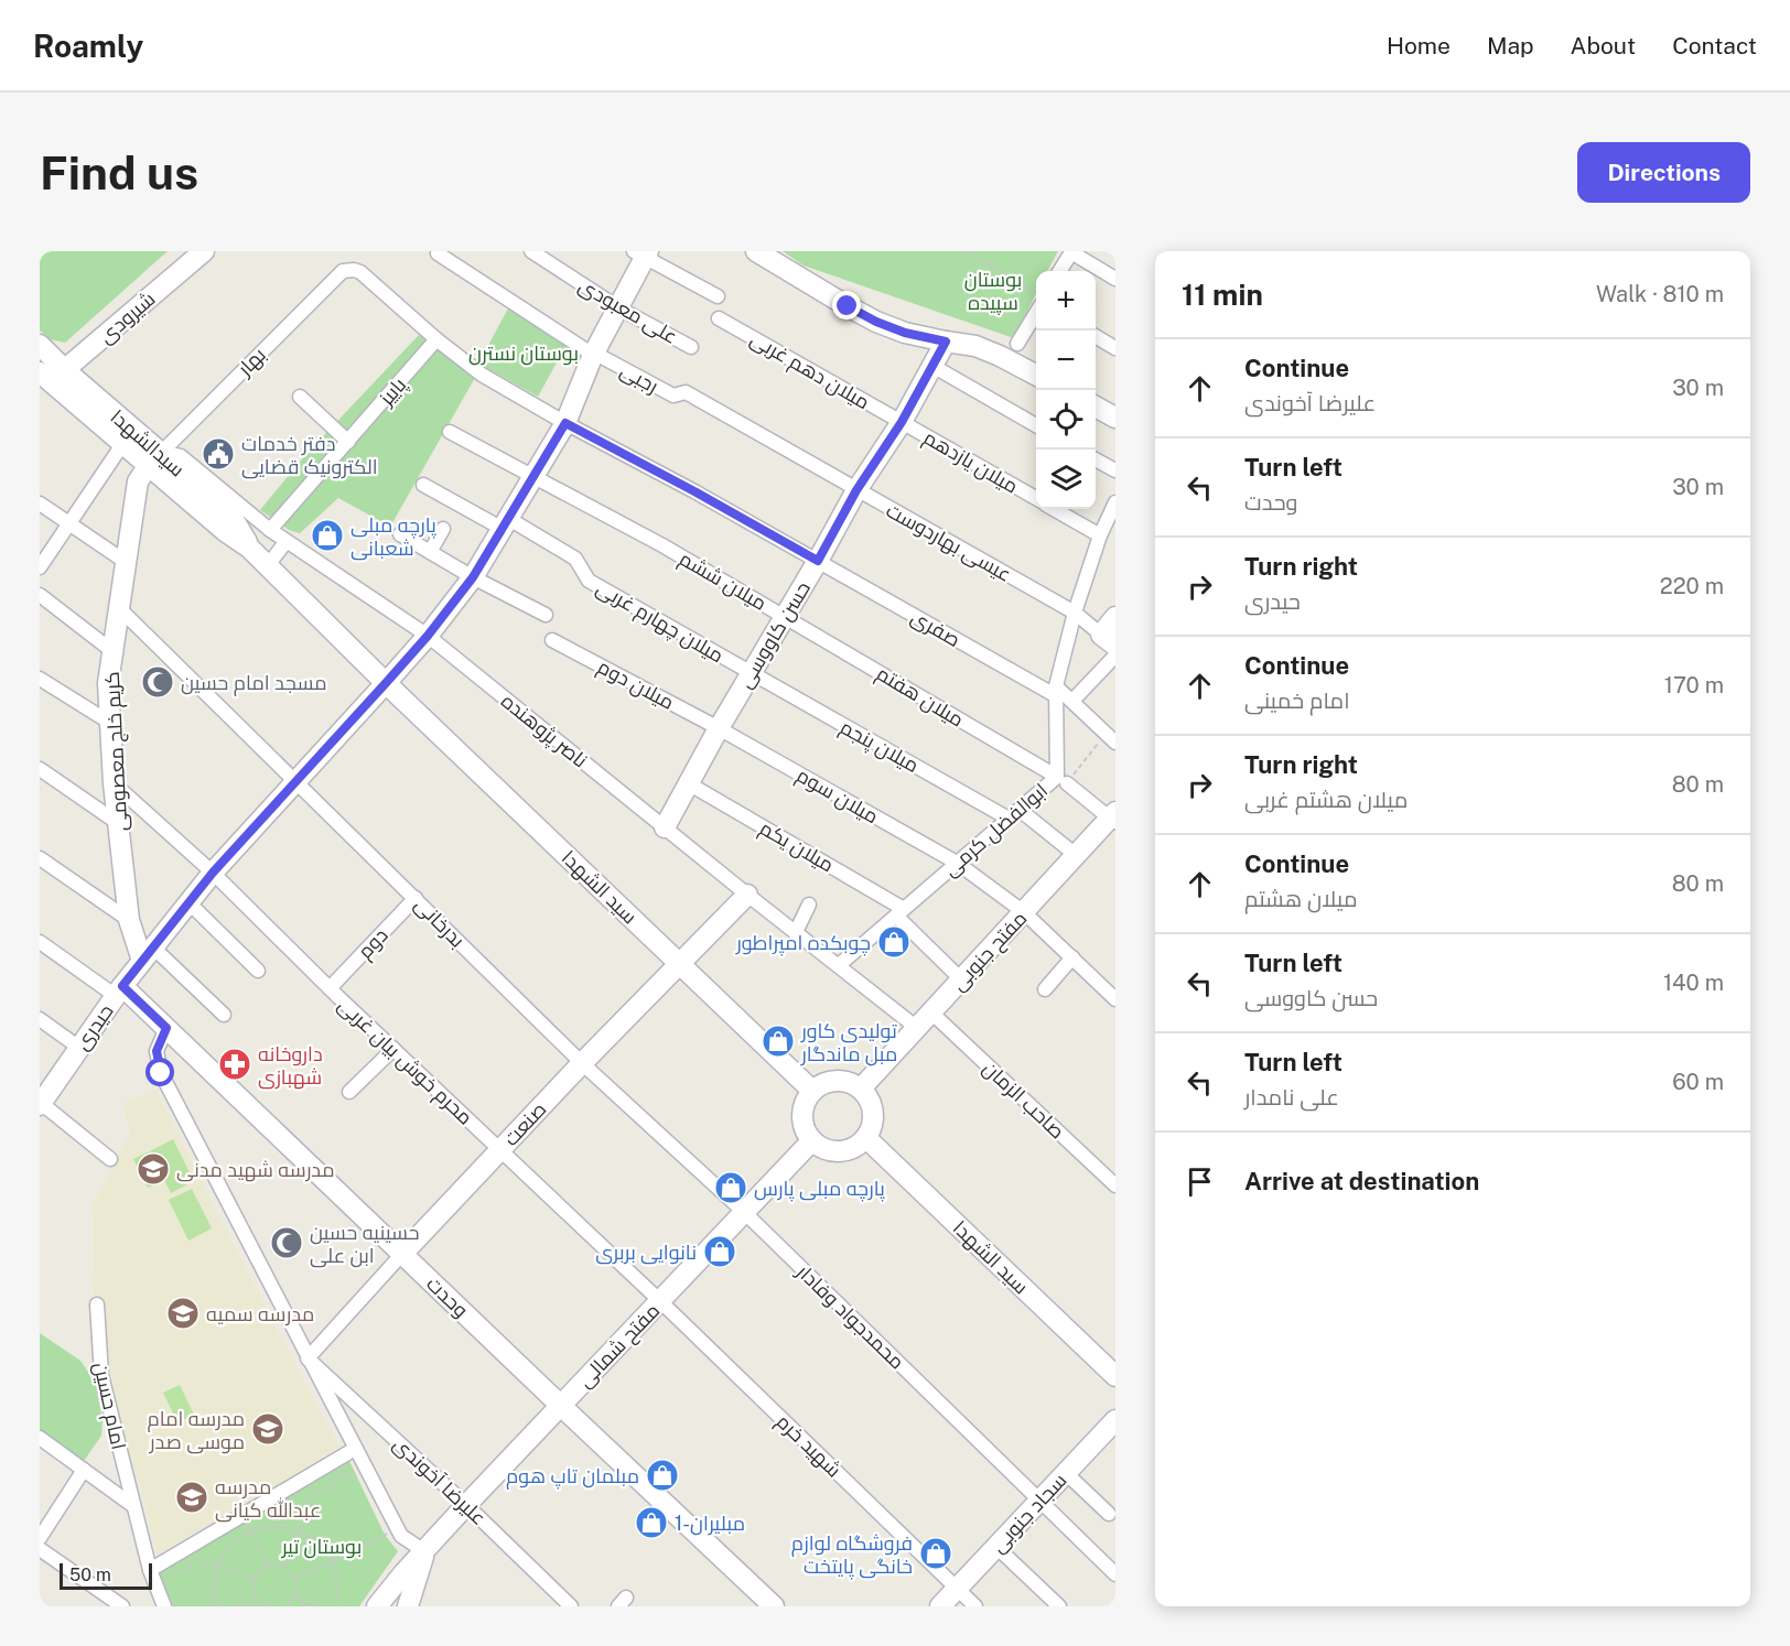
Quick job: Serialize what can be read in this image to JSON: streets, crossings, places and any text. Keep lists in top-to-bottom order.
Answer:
{
  "streets": {
    "street": [
      "علی معبودی",
      "شیرودی",
      "بهار",
      "میلان دهم غربی",
      "رجبی",
      "پاییز",
      "سیدالشهدا",
      "میلان یازدهم",
      "عیسی بهاردوست",
      "میلان ششم",
      "میلان چهارم غربی",
      "صفری",
      "حسن کاووسی",
      "میلان دوم",
      "میلان هفتم",
      "ناصر پژوهنده",
      "میلان پنجم",
      "کریم خلج معصومی",
      "میلان سوم",
      "ابوالفضل کرمی",
      "میلان یکم",
      "سید الشهدا",
      "بدرخانی",
      "دوم",
      "مفتح جنوبی",
      "حیدری",
      "محرم خوش بیان غربی",
      "صاحب الزمان",
      "صنعت",
      "وحدت",
      "محمدجواد وفادار",
      "مفتح شمالی",
      "امام حسین",
      "شهید خرم",
      "علیرضا آخوندی",
      "سجاد جنوبی"
    ]
  },
  "crossings": [
    ["علی معبودی", "حیدری"],
    ["شیرودی", "سیدالشهدا"],
    ["بهار", "سیدالشهدا"],
    ["بهار", "صفری"],
    ["بهار", "ناصر پژوهنده"],
    ["بهار", "کریم خلج معصومی"],
    ["میلان دهم غربی", "میلان یازدهم"],
    ["میلان دهم غربی", "حسن کاووسی"],
    ["رجبی", "عیسی بهاردوست"],
    ["رجبی", "حیدری"],
    ["پاییز", "صفری"],
    ["پاییز", "ناصر پژوهنده"],
    ["سیدالشهدا", "ناصر پژوهنده"],
    ["سیدالشهدا", "کریم خلج معصومی"],
    ["سیدالشهدا", "سید الشهدا"],
    ["سیدالشهدا", "حیدری"],
    ["میلان یازدهم", "حسن کاووسی"],
    ["عیسی بهاردوست", "حسن کاووسی"],
    ["عیسی بهاردوست", "ابوالفضل کرمی"],
    ["میلان ششم", "حسن کاووسی"],
    ["میلان ششم", "میلان هفتم"],
    ["میلان ششم", "حیدری"],
    ["میلان چهارم غربی", "حسن کاووسی"],
    ["میلان چهارم غربی", "میلان پنجم"],
    ["میلان چهارم غربی", "حیدری"],
    ["صفری", "حسن کاووسی"],
    ["صفری", "ابوالفضل کرمی"],
    ["صفری", "حیدری"],
    ["حسن کاووسی", "میلان دوم"],
    ["حسن کاووسی", "میلان هفتم"],
    ["حسن کاووسی", "ناصر پژوهنده"],
    ["حسن کاووسی", "میلان پنجم"],
    ["حسن کاووسی", "میلان سوم"],
    ["حسن کاووسی", "میلان یکم"],
    ["میلان دوم", "میلان سوم"],
    ["میلان هفتم", "ابوالفضل کرمی"],
    ["میلان هفتم", "مفتح جنوبی"],
    ["ناصر پژوهنده", "کریم خلج معصومی"],
    ["ناصر پژوهنده", "ابوالفضل کرمی"],
    ["ناصر پژوهنده", "مفتح جنوبی"],
    ["ناصر پژوهنده", "حیدری"],
    ["ناصر پژوهنده", "صنعت"],
    ["میلان پنجم", "ابوالفضل کرمی"],
    ["میلان پنجم", "مفتح جنوبی"],
    ["کریم خلج معصومی", "بدرخانی"],
    ["کریم خلج معصومی", "حیدری"],
    ["کریم خلج معصومی", "محرم خوش بیان غربی"],
    ["میلان سوم", "ابوالفضل کرمی"],
    ["میلان سوم", "مفتح جنوبی"],
    ["ابوالفضل کرمی", "میلان یکم"],
    ["میلان یکم", "مفتح جنوبی"],
    ["سید الشهدا", "مفتح جنوبی"],
    ["سید الشهدا", "حیدری"],
    ["سید الشهدا", "صنعت"],
    ["سید الشهدا", "مفتح شمالی"],
    ["بدرخانی", "دوم"],
    ["بدرخانی", "حیدری"],
    ["بدرخانی", "صنعت"],
    ["بدرخانی", "محمدجواد وفادار"],
    ["دوم", "محرم خوش بیان غربی"],
    ["مفتح جنوبی", "صاحب الزمان"],
    ["مفتح جنوبی", "مفتح شمالی"],
    ["حیدری", "محرم خوش بیان غربی"],
    ["حیدری", "وحدت"],
    ["محرم خوش بیان غربی", "صنعت"],
    ["محرم خوش بیان غربی", "مفتح شمالی"],
    ["محرم خوش بیان غربی", "شهید خرم"],
    ["صنعت", "وحدت"],
    ["صنعت", "محمدجواد وفادار"],
    ["صنعت", "علیرضا آخوندی"],
    ["وحدت", "مفتح شمالی"],
    ["وحدت", "علیرضا آخوندی"],
    ["محمدجواد وفادار", "مفتح شمالی"],
    ["محمدجواد وفادار", "سجاد جنوبی"],
    ["مفتح شمالی", "شهید خرم"],
    ["مفتح شمالی", "علیرضا آخوندی"],
    ["شهید خرم", "سجاد جنوبی"]
  ],
  "parks": ["بوستان سپیده", "بوستان نسترن", "بوستان تیر"],
  "places": {
    "public building": ["دفتر خدمات الکترونیک قضایی"],
    "shop": [
      "پارچه مبلی شعبانی",
      "چوبکده امپراطور",
      "تولیدی کاور مبل ماندگار",
      "پارچه مبلی پارس",
      "نانوایی بربری",
      "مبلمان تاپ هوم",
      "مبلیران-1",
      "فروشگاه لوازم خانگی پایتخت"
    ],
    "mosque": ["مسجد امام حسین", "حسینیه حسین ابن علی"],
    "pharmacy": ["داروخانه شهبازی"],
    "school or university": [
      "مدرسه شهید مدنی",
      "مدرسه سمیه",
      "مدرسه امام موسی صدر",
      "مدرسه عبدالله کیانی"
    ]
  },
  "scale_bar": "50 m",
  "page": {
    "header": "Roamly",
    "nav": [
      "Home",
      "Map",
      "About",
      "Contact"
    ],
    "buttons": "Directions",
    "title": "Find us",
    "heading": ["11 min", "Walk · 810 m"],
    "map_buttons": ["+", "−"],
    "list": [
      ["Continue", "علیرضا آخوندی", "30 m"],
      ["Turn left", "وحدت", "30 m"],
      ["Turn right", "حیدری", "220 m"],
      ["Continue", "امام خمینی", "170 m"],
      ["Turn right", "میلان هشتم غربی", "80 m"],
      ["Continue", "میلان هشتم", "80 m"],
      ["Turn left", "حسن کاووسی", "140 m"],
      ["Turn left", "علی نامدار", "60 m"],
      "Arrive at destination"
    ],
    "scale": "50 m"
  }
}
